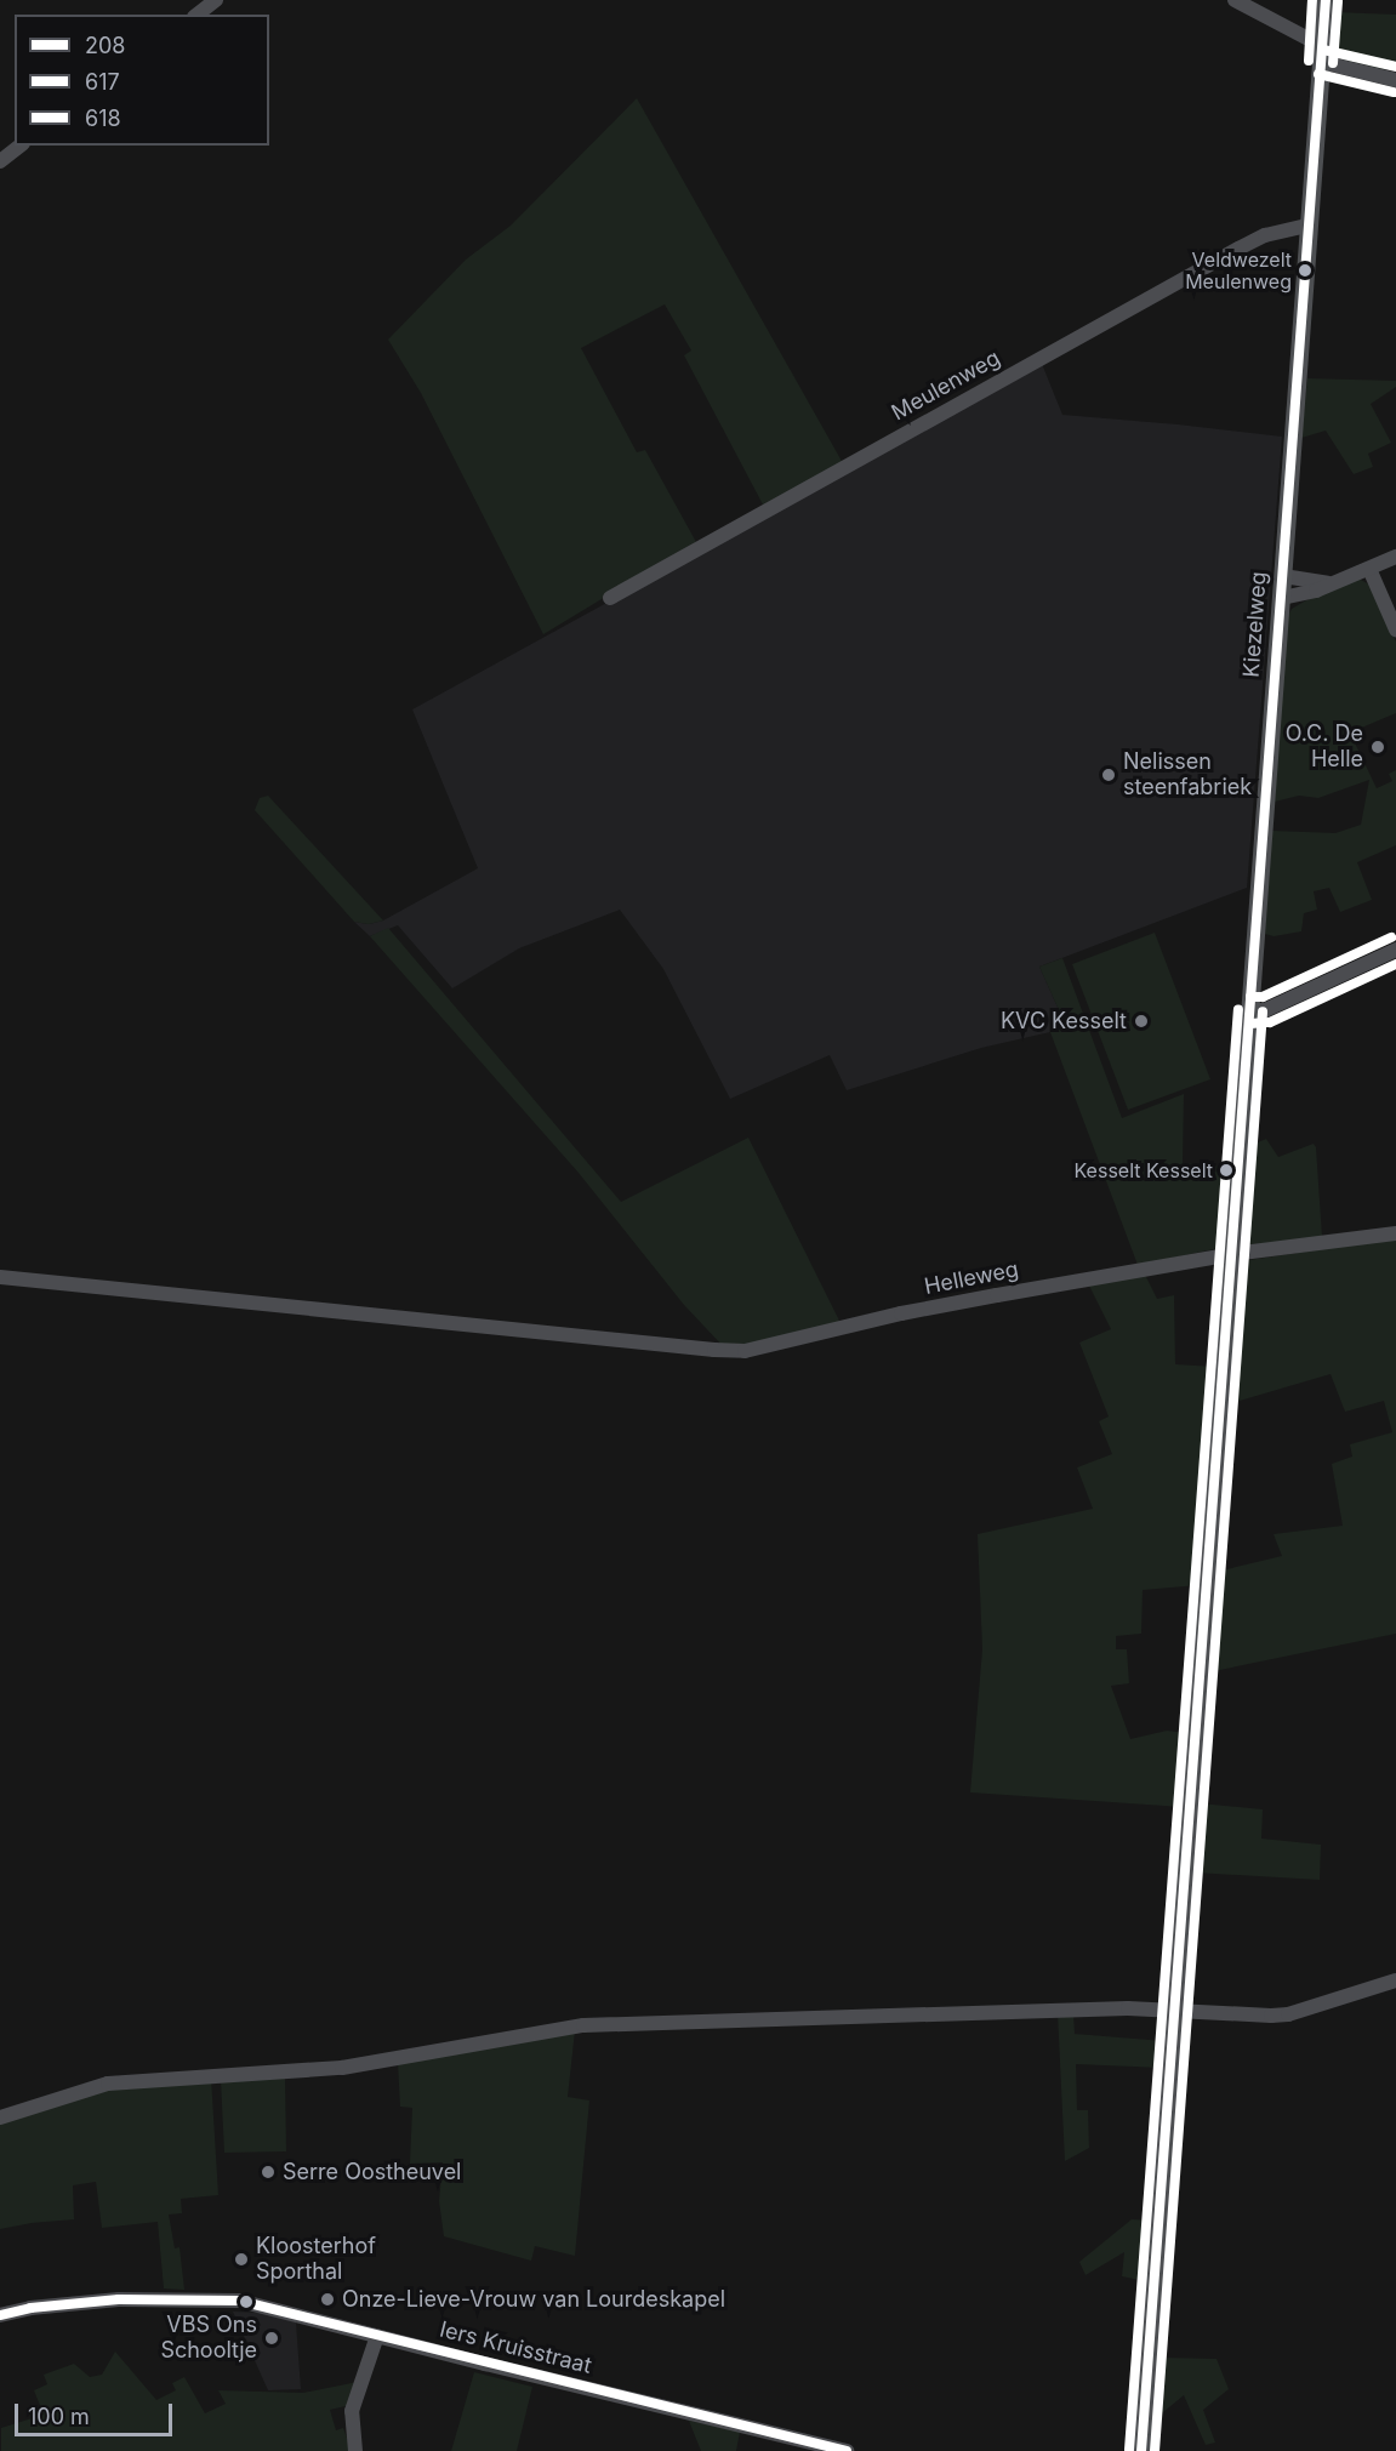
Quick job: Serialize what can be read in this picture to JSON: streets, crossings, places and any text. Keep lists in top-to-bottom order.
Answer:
{
  "streets": {
    "main road": ["Kiezelweg"],
    "street": ["Meulenweg", "Helleweg", "Iers Kruisstraat"]
  },
  "crossings": [
    ["Meulenweg", "Kiezelweg"],
    ["Kiezelweg", "Helleweg"]
  ],
  "places": [
    "Veldwezelt Meulenweg",
    "O.C. De Helle",
    "Nelissen steenfabriek",
    "KVC Kesselt",
    "Kesselt Kesselt",
    "Serre Oostheuvel",
    "Kloosterhof Sporthal",
    "Onze-Lieve-Vrouw van Lourdeskapel",
    "VBS Ons Schooltje"
  ],
  "lines": ["transit line 208", "transit line 618", "transit line 617"],
  "legend": ["208", "617", "618"],
  "scale_bar": "100 m"
}
